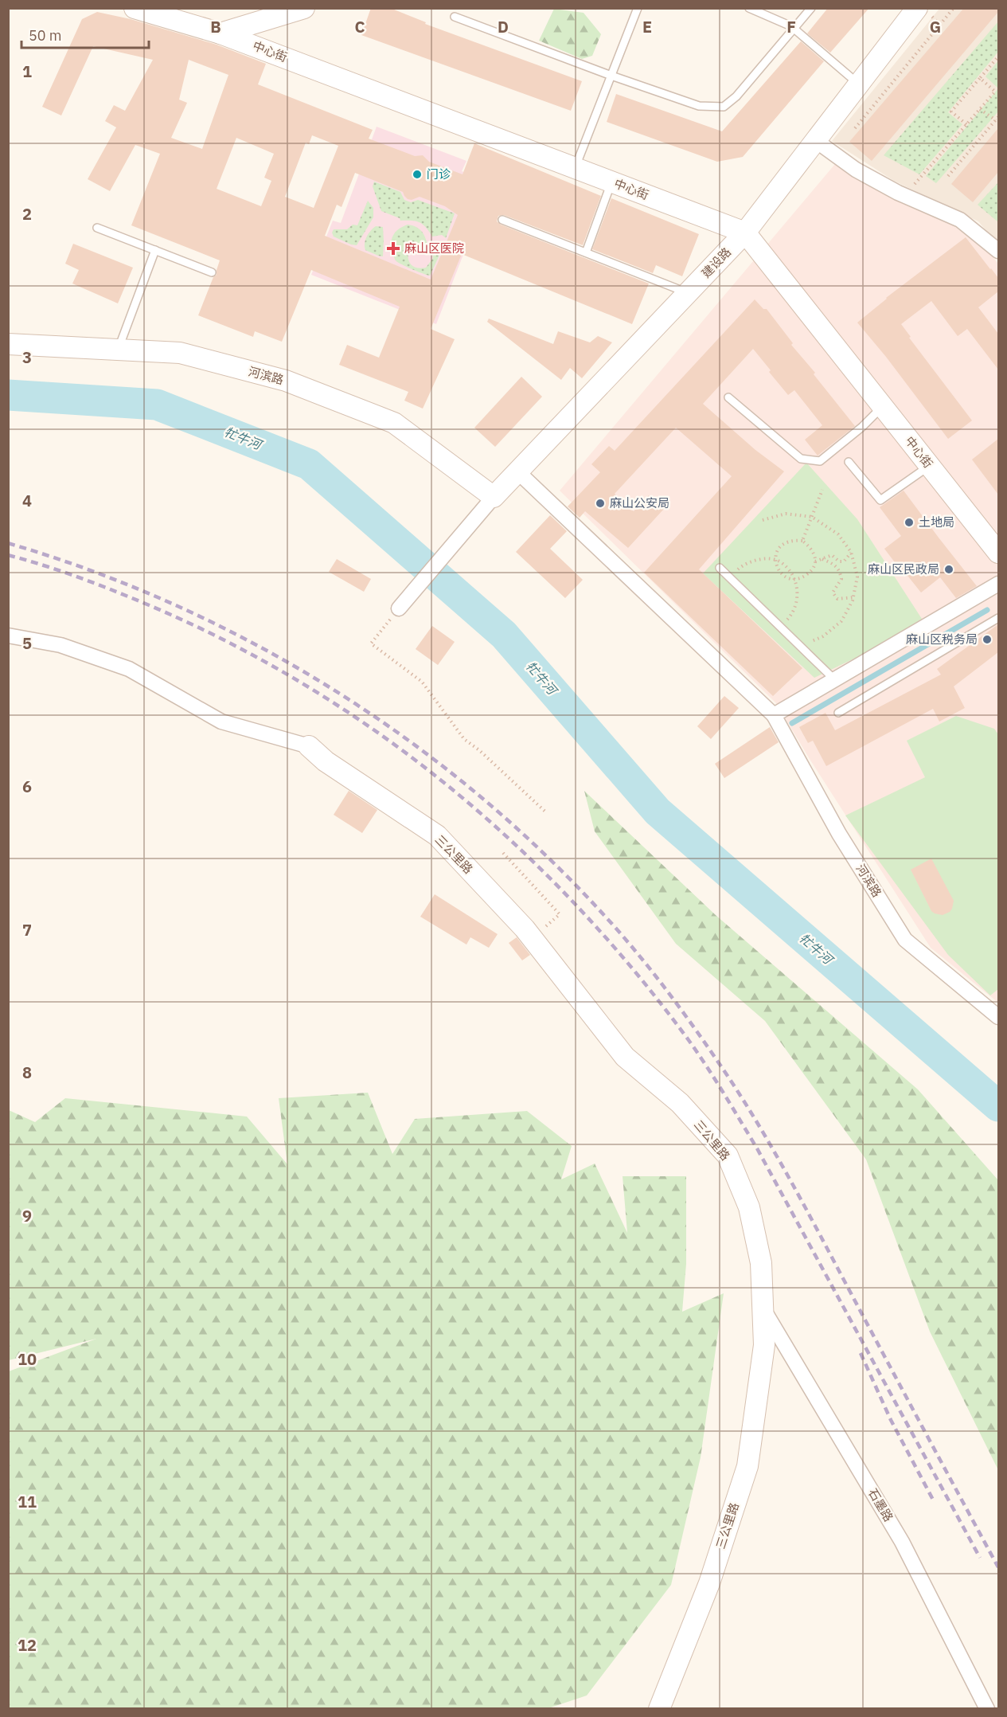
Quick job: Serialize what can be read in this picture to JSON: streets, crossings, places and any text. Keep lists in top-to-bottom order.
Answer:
{
  "streets": {
    "street": [
      "中心街",
      "建设路",
      "河滨路",
      "三公里路",
      "石墨路"
    ]
  },
  "crossings": [
    ["中心街", "建设路"],
    ["建设路", "河滨路"],
    ["三公里路", "石墨路"]
  ],
  "water": ["牤牛河"],
  "places": {
    "other": [
      "门诊",
      "麻山公安局",
      "土地局",
      "麻山区民政局",
      "麻山区税务局"
    ],
    "health": ["麻山区医院"]
  },
  "scale_bar": "50 m",
  "grid": {
    "columns": [
      "B",
      "C",
      "D",
      "E",
      "F",
      "G"
    ],
    "rows": [
      "1",
      "2",
      "3",
      "4",
      "5",
      "6",
      "7",
      "8",
      "9",
      "10",
      "11",
      "12"
    ]
  }
}
